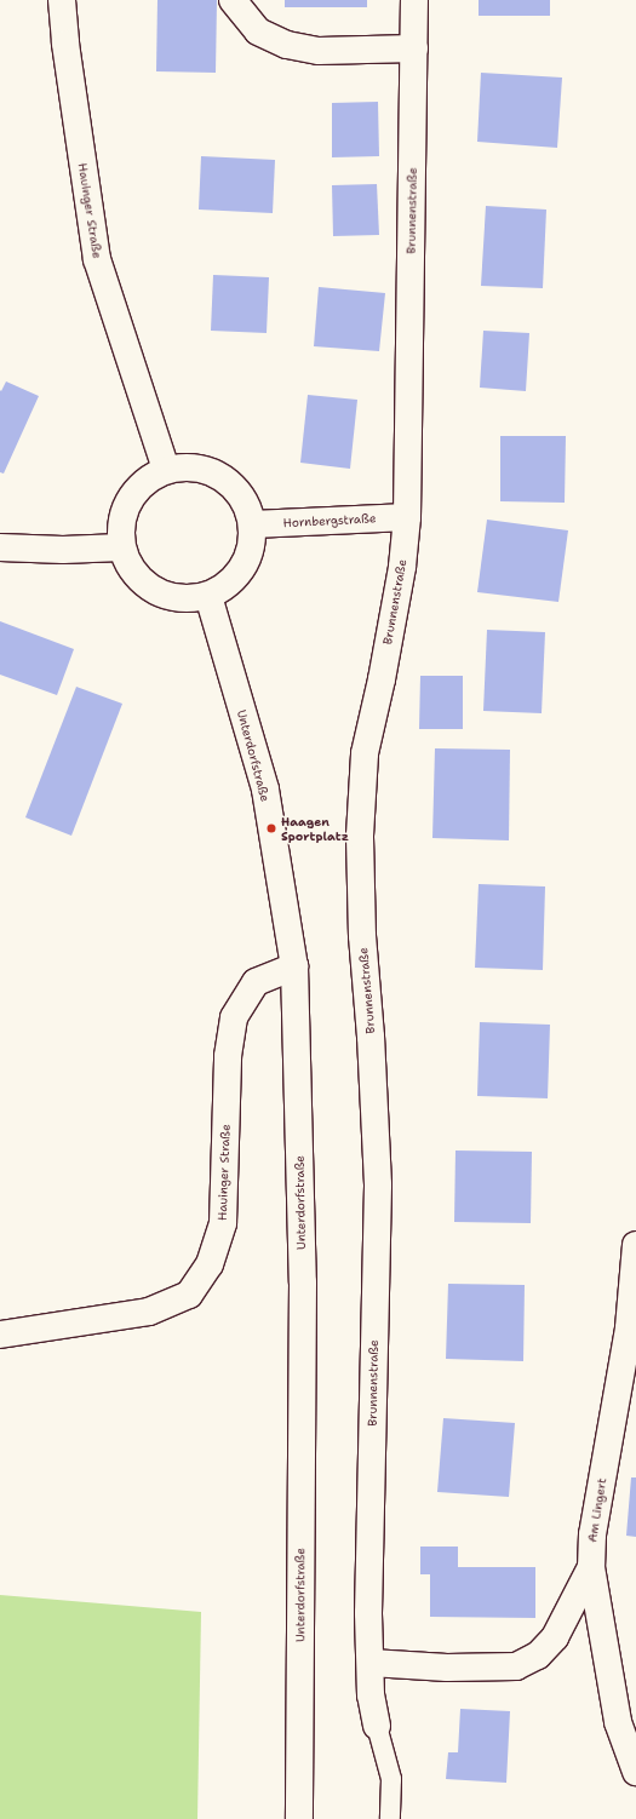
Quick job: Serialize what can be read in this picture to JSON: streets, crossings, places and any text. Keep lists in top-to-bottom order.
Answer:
{
  "streets": {
    "street": [
      "Hauinger Straße",
      "Brunnenstraße",
      "Hornbergstraße",
      "Unterdorfstraße",
      "Am Lingert"
    ]
  },
  "crossings": [
    ["Hauinger Straße", "Hornbergstraße"],
    ["Hauinger Straße", "Unterdorfstraße"],
    ["Brunnenstraße", "Hornbergstraße"],
    ["Hornbergstraße", "Unterdorfstraße"]
  ],
  "places": ["Haagen Sportplatz"]
}
